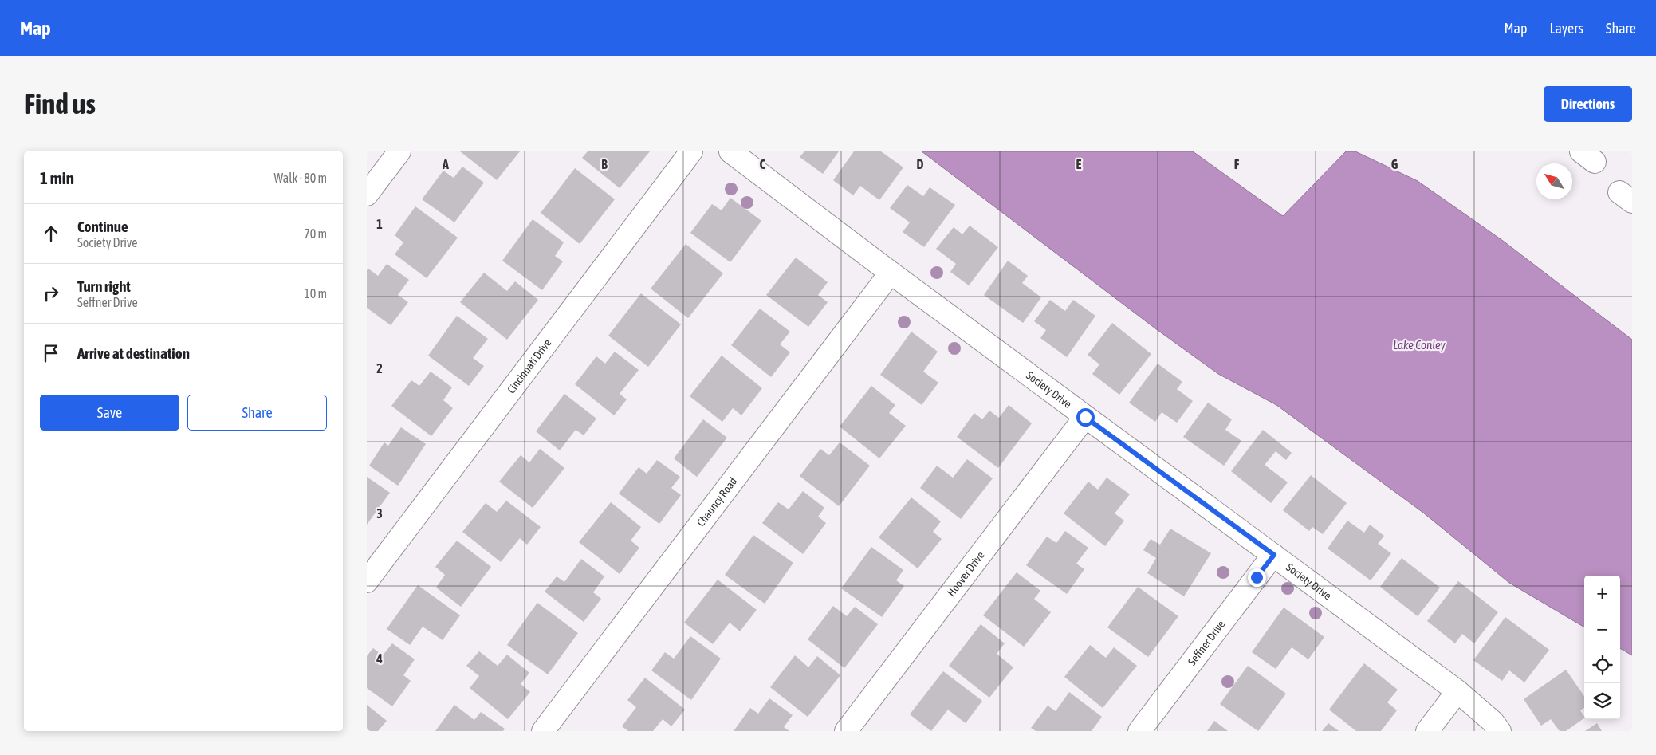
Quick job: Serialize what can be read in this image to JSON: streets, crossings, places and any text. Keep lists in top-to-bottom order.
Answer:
{
  "streets": {
    "street": [
      "Cincinnati Drive",
      "Society Drive",
      "Chauncy Road",
      "Hoover Drive",
      "Seffner Drive"
    ]
  },
  "crossings": [
    ["Society Drive", "Chauncy Road"],
    ["Society Drive", "Hoover Drive"],
    ["Society Drive", "Seffner Drive"]
  ],
  "water": ["Lake Conley"],
  "north": "top left",
  "page": {
    "header": "Map",
    "nav": ["Map", "Layers", "Share"],
    "buttons": [
      "Directions",
      ["Save", "Share"]
    ],
    "title": "Find us",
    "heading": ["1 min", "Walk · 80 m"],
    "list": [
      ["Continue", "Society Drive", "70 m"],
      ["Turn right", "Seffner Drive", "10 m"],
      "Arrive at destination"
    ],
    "map_buttons": ["+", "−"]
  },
  "grid": {
    "columns": [
      "A",
      "B",
      "C",
      "D",
      "E",
      "F",
      "G"
    ],
    "rows": [
      "1",
      "2",
      "3",
      "4"
    ]
  }
}
